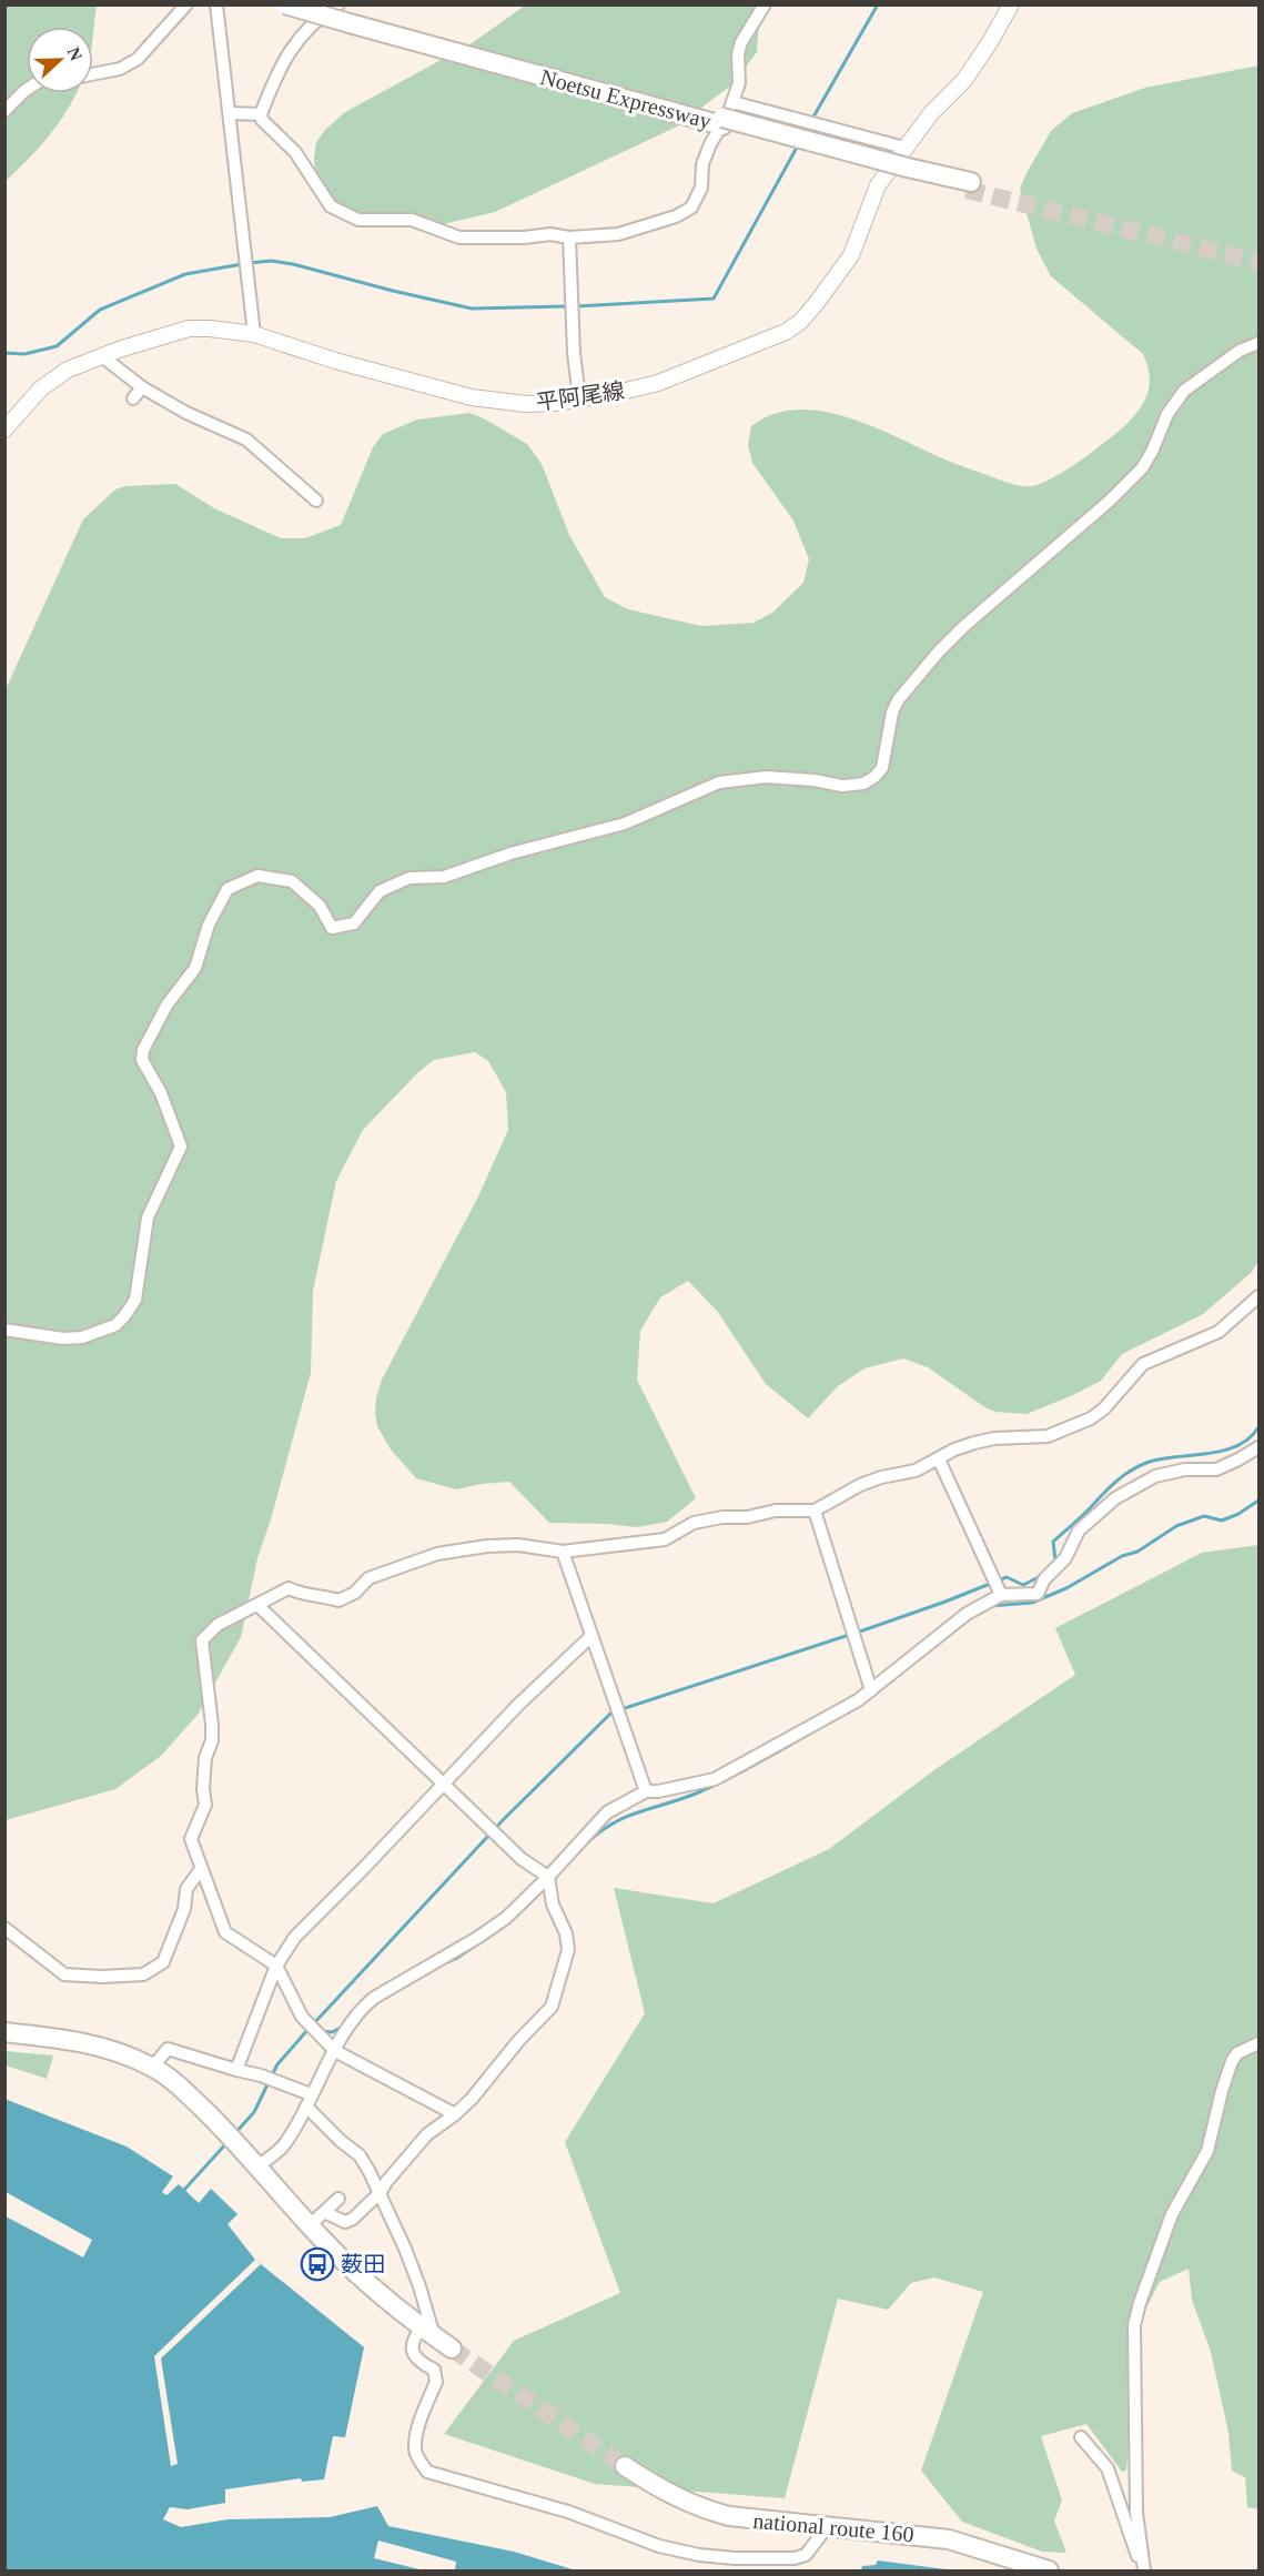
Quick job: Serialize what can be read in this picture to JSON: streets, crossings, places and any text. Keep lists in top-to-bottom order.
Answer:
{
  "streets": {
    "highway": ["Noetsu Expressway", "national route 160"],
    "main road": ["平阿尾線"]
  },
  "places": {
    "bus stop": ["薮田"]
  },
  "north": "right"
}
